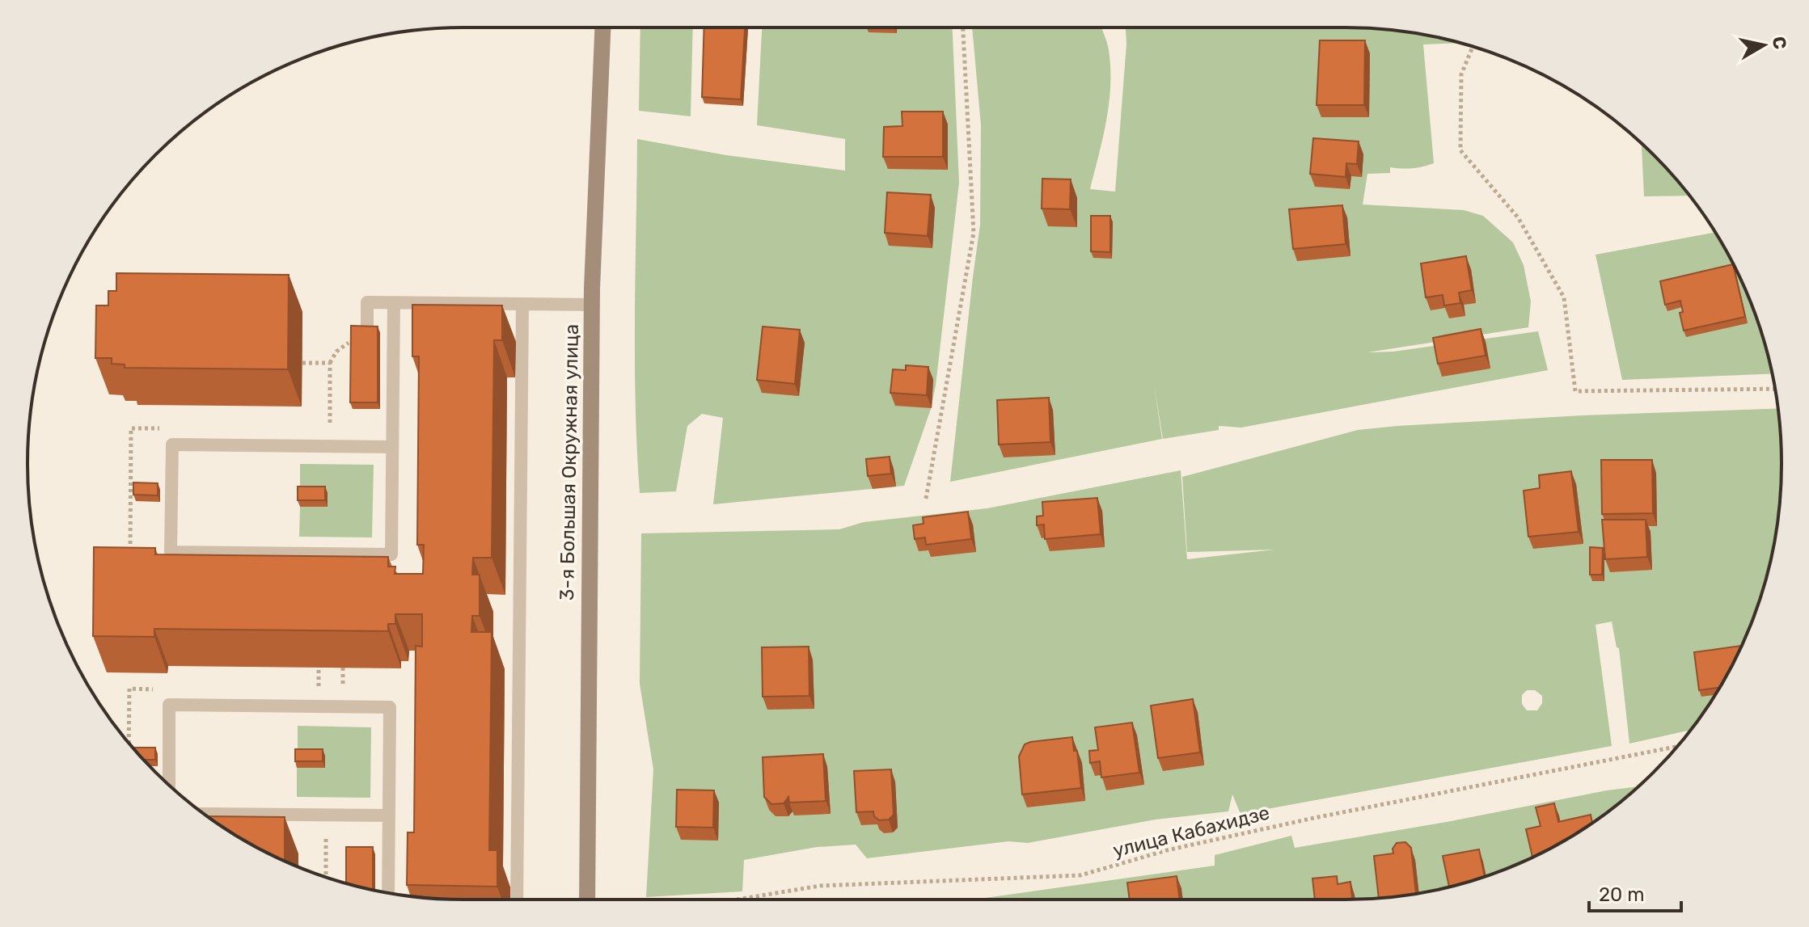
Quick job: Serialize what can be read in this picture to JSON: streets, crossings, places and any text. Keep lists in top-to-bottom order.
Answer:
{
  "streets": {
    "street": ["3-я Большая Окружная улица"],
    "path": ["улица Кабахидзе"]
  },
  "scale_bar": "20 m",
  "north": "right"
}
